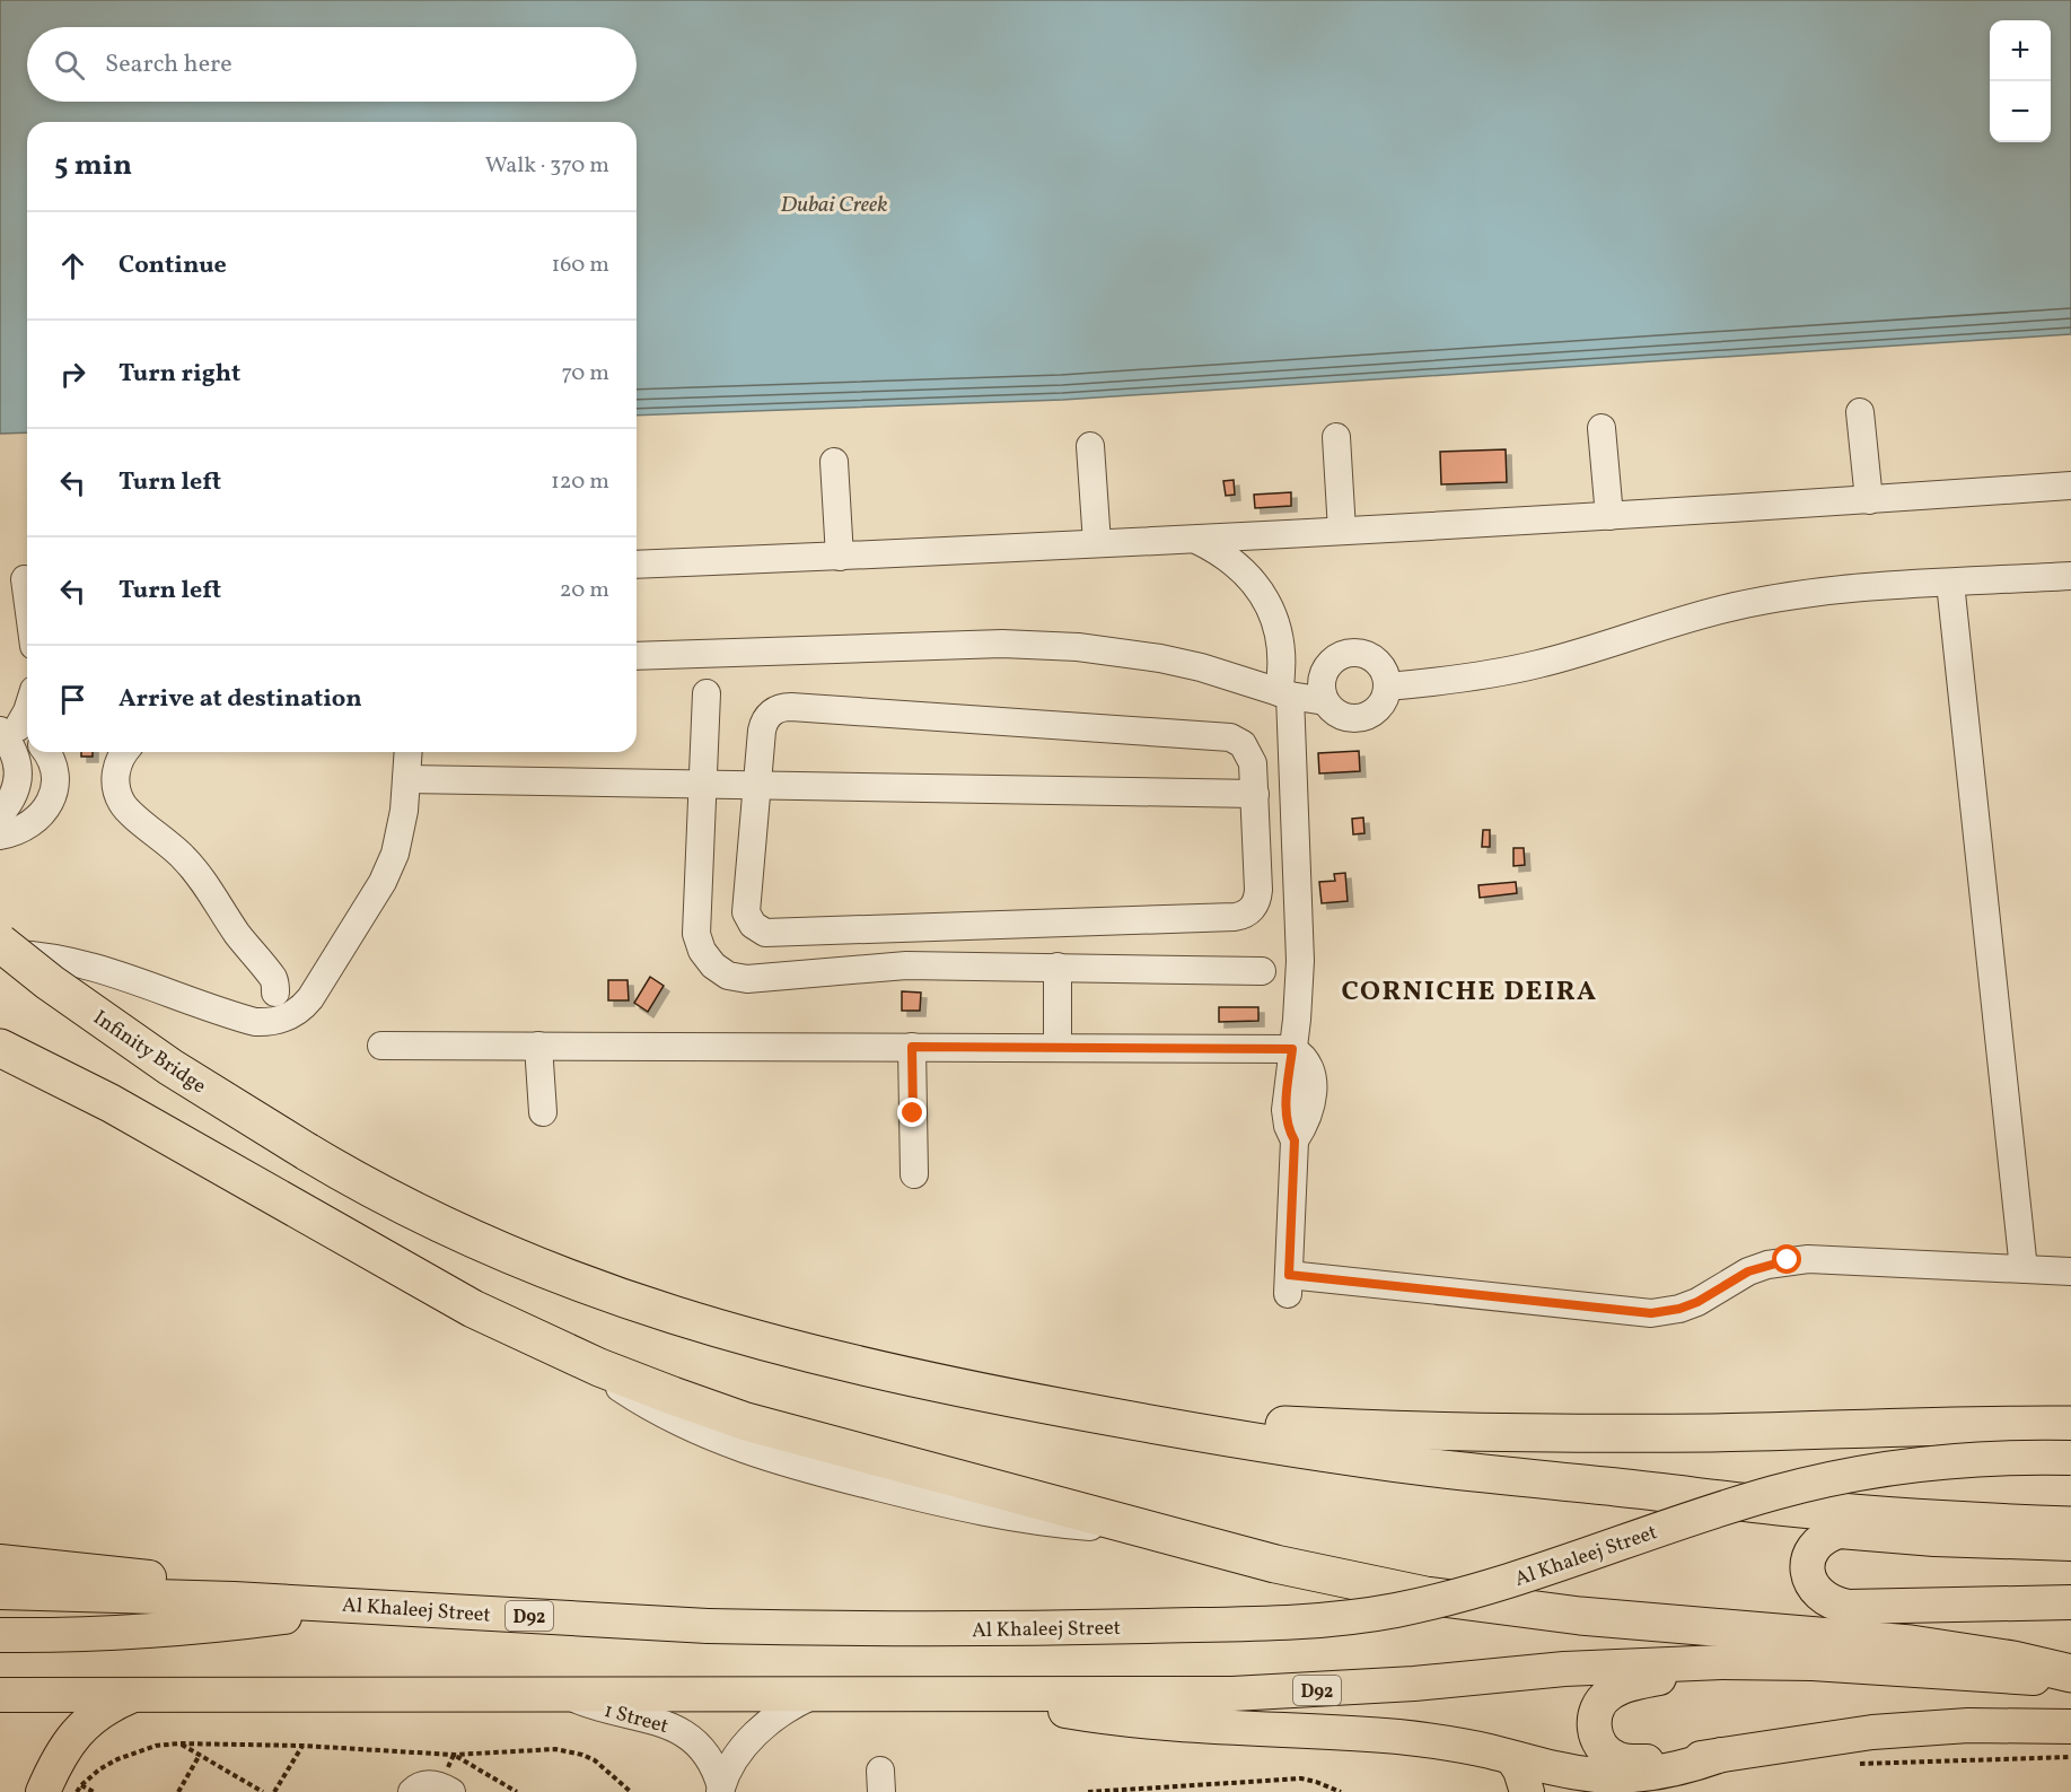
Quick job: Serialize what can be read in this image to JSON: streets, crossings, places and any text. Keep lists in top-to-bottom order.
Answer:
{
  "streets": {
    "highway": ["Infinity Bridge"],
    "main road": ["Al Khaleej Street", "D92"],
    "street": ["1 Street"]
  },
  "crossings": [
    ["D92", "1 Street"]
  ],
  "districts": ["CORNICHE DEIRA"],
  "water": ["Dubai Creek"],
  "page": {
    "map_buttons": ["+", "−"],
    "search": "Search here",
    "heading": ["5 min", "Walk · 370 m"],
    "list": [
      ["Continue", "160 m"],
      ["Turn right", "70 m"],
      ["Turn left", "120 m"],
      ["Turn left", "20 m"],
      "Arrive at destination"
    ]
  }
}
